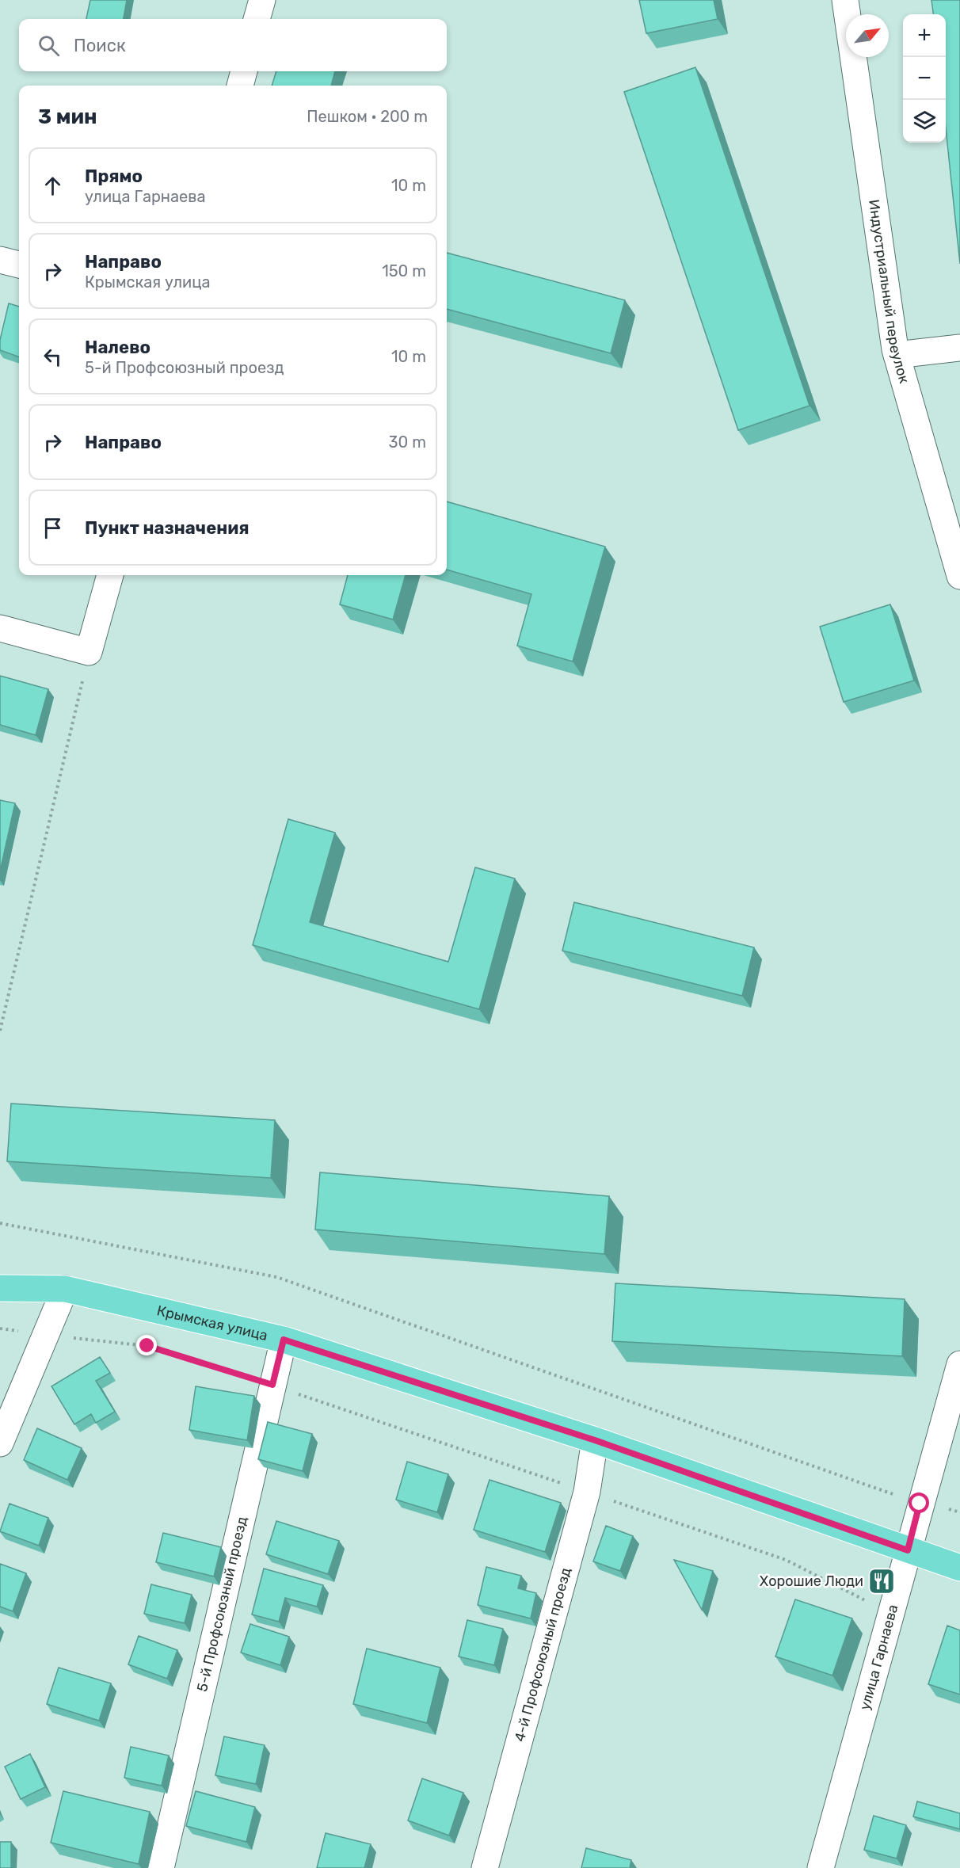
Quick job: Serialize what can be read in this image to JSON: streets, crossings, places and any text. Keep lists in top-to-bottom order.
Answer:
{
  "streets": {
    "main road": ["Крымская улица"],
    "street": [
      "Индустриальный переулок",
      "5-й Профсоюзный проезд",
      "4-й Профсоюзный проезд",
      "улица Гарнаева"
    ]
  },
  "crossings": [
    ["Крымская улица", "5-й Профсоюзный проезд"],
    ["Крымская улица", "4-й Профсоюзный проезд"],
    ["Крымская улица", "улица Гарнаева"]
  ],
  "places": {
    "restaurant": ["Хорошие Люди"]
  },
  "north": "top right",
  "page": {
    "map_buttons": ["+", "−"],
    "search": "Поиск",
    "heading": ["3 мин", "Пешком · 200 m"],
    "list": [
      ["Прямо", "улица Гарнаева", "10 m"],
      ["Направо", "Крымская улица", "150 m"],
      ["Налево", "5-й Профсоюзный проезд", "10 m"],
      ["Направо", "30 m"],
      "Пункт назначения"
    ]
  }
}
